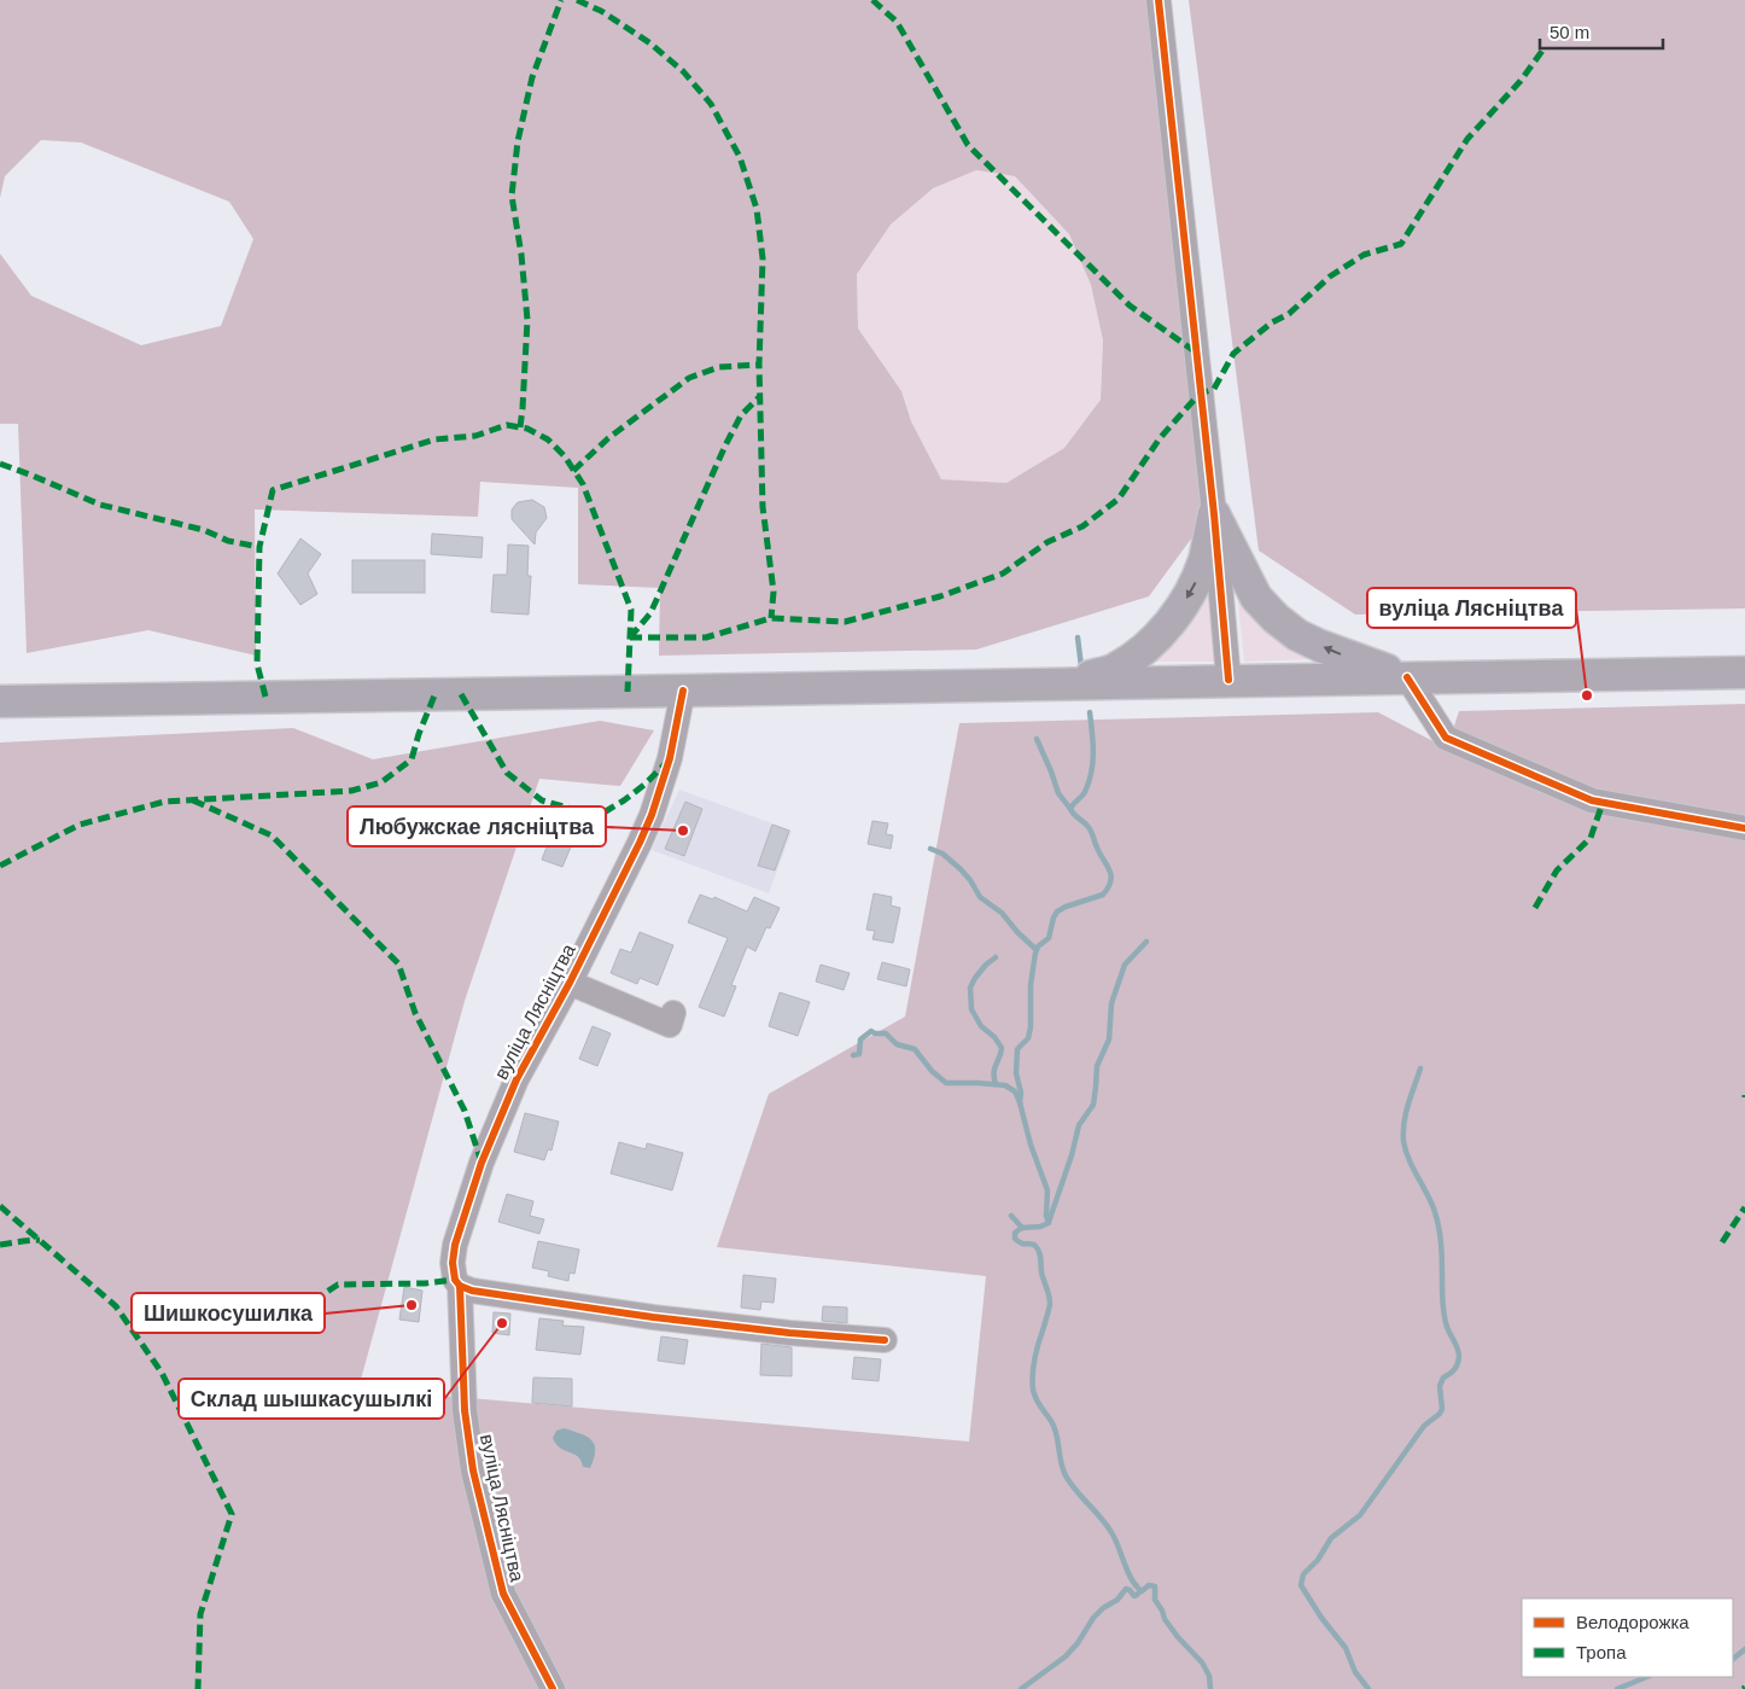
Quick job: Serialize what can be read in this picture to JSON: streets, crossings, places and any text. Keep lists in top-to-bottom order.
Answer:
{
  "streets": {
    "street": ["вуліца Лясніцтва"]
  },
  "places": [
    "вуліца Лясніцтва",
    "Любужскае лясніцтва",
    "Шишкосушилка",
    "Склад шышкасушылкі"
  ],
  "legend": ["Велодорожка", "Тропа"],
  "scale_bar": "50 m"
}
